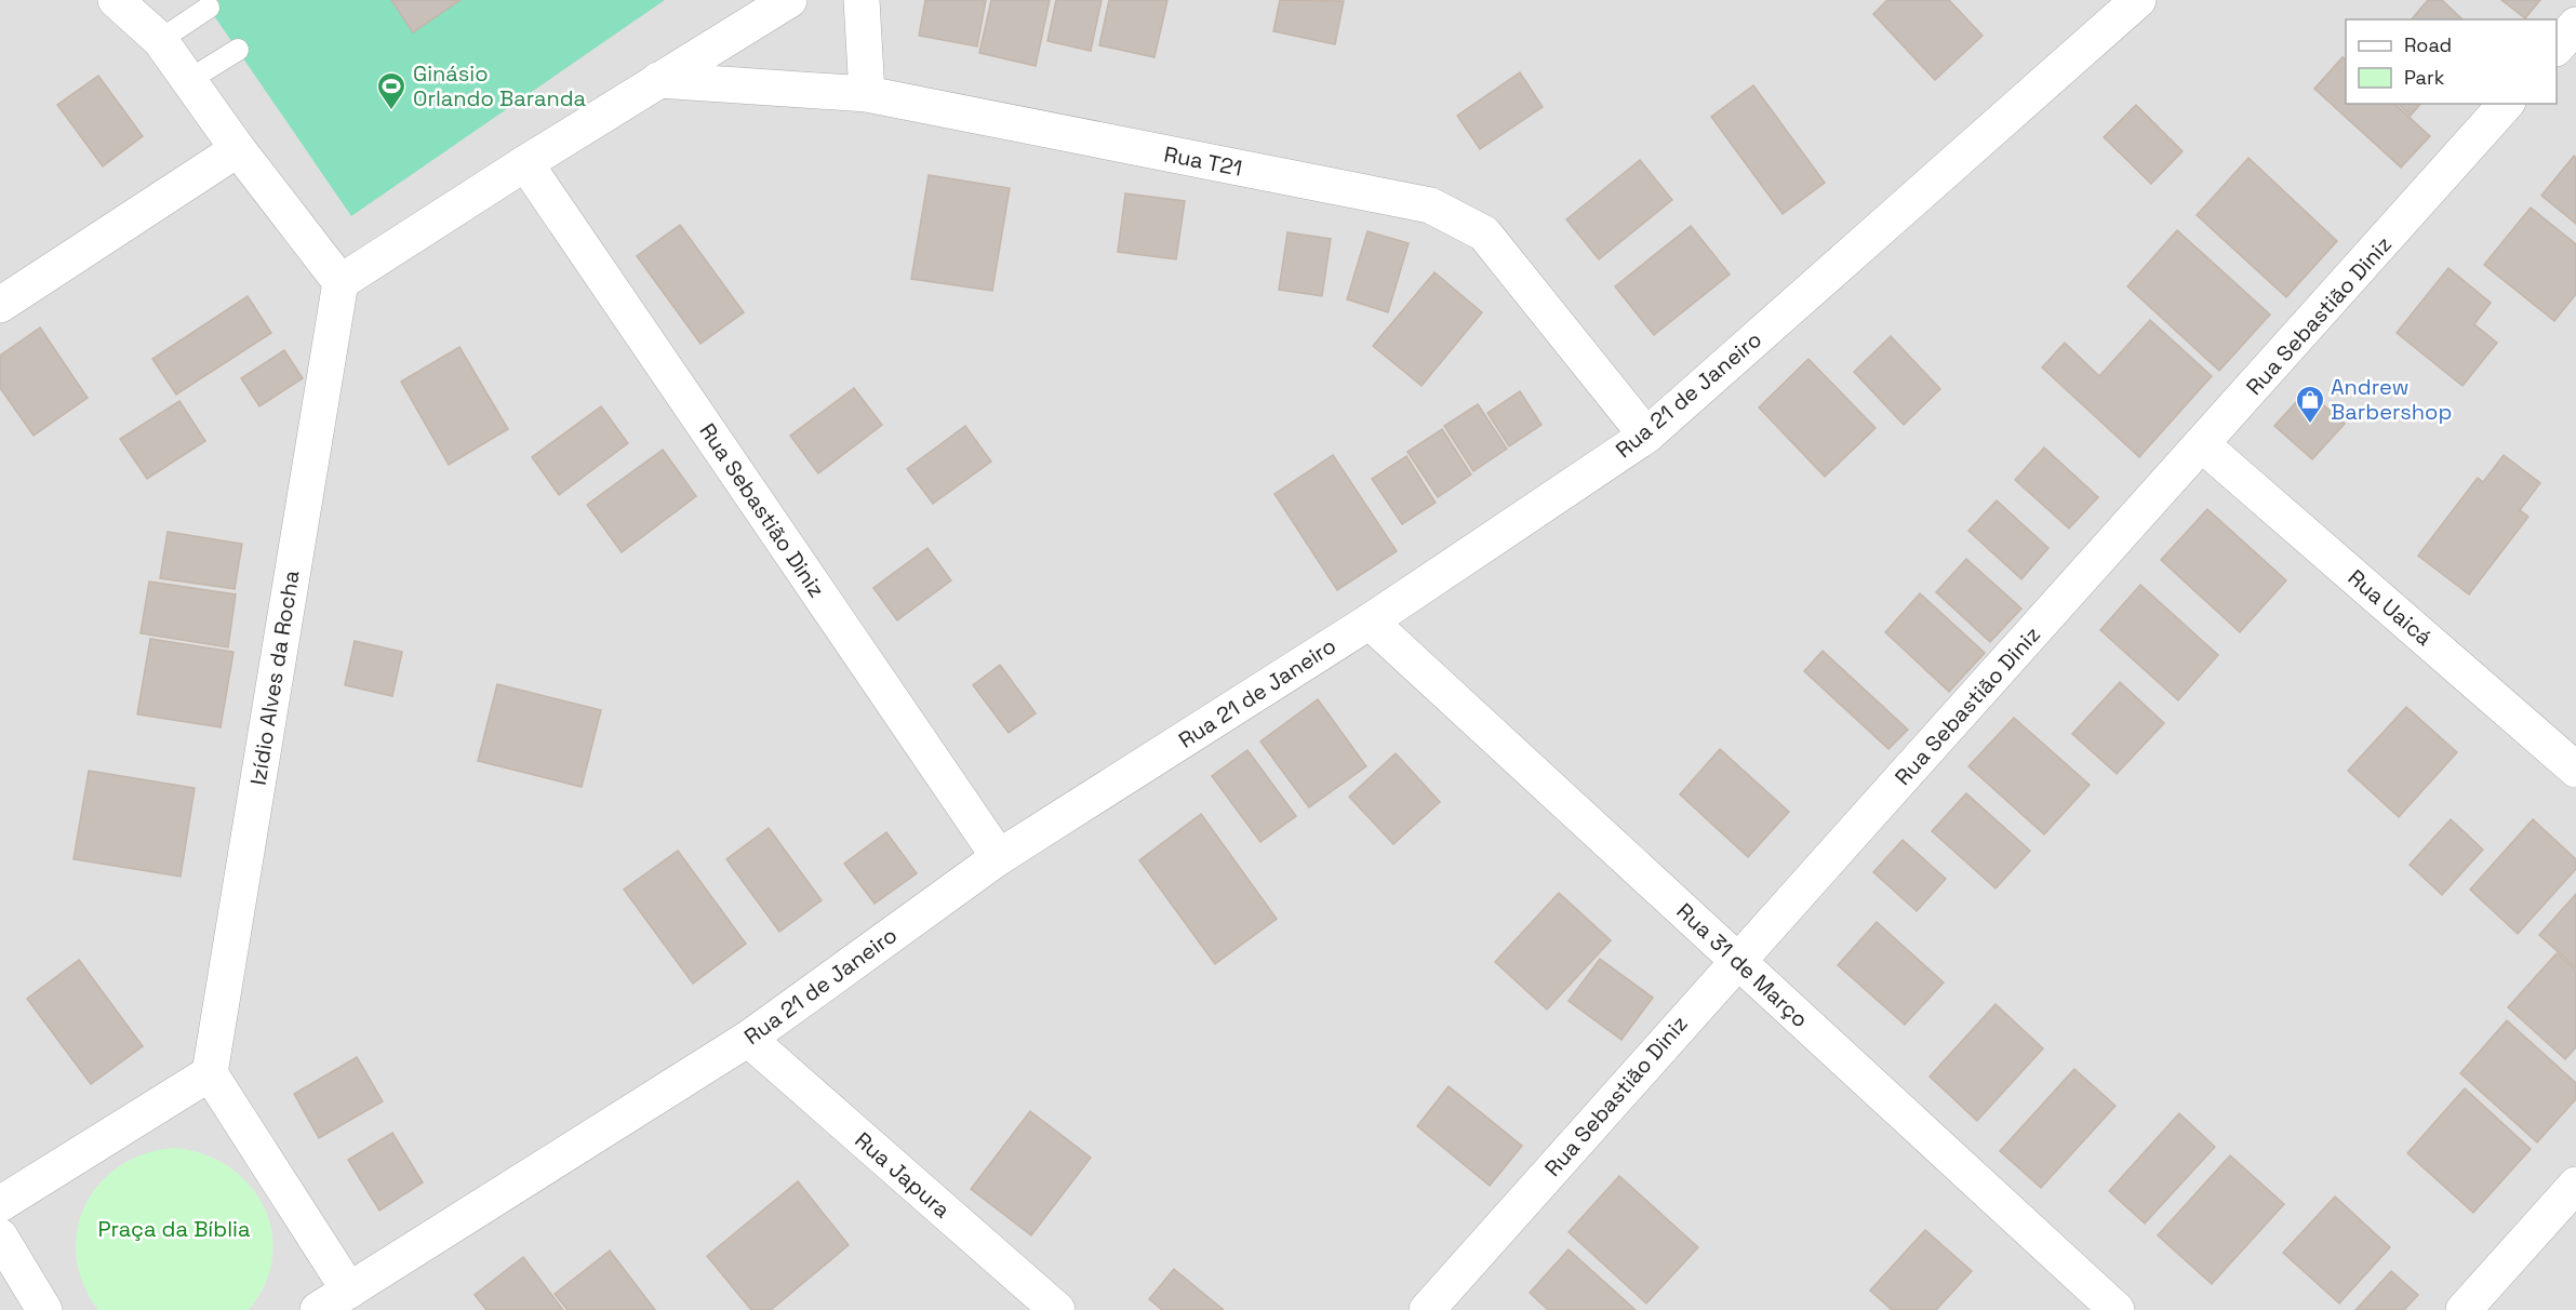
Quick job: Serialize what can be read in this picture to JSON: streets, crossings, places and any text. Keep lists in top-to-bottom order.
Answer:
{
  "streets": {
    "street": [
      "Rua T21",
      "Rua Sebastião Diniz",
      "Rua 21 de Janeiro",
      "Rua Uaicá",
      "Izídio Alves da Rocha",
      "Rua 31 de Março",
      "Rua Japura"
    ]
  },
  "crossings": [
    ["Rua T21", "Rua 21 de Janeiro"],
    ["Rua Sebastião Diniz", "Rua 21 de Janeiro"],
    ["Rua Sebastião Diniz", "Rua Uaicá"],
    ["Rua Sebastião Diniz", "Rua 31 de Março"],
    ["Rua 21 de Janeiro", "Rua 31 de Março"],
    ["Rua 21 de Janeiro", "Rua Japura"]
  ],
  "parks": ["Praça da Bíblia"],
  "places": {
    "sports": ["Ginásio Orlando Baranda"],
    "shop": ["Andrew Barbershop"]
  },
  "legend": ["Road", "Park"]
}
